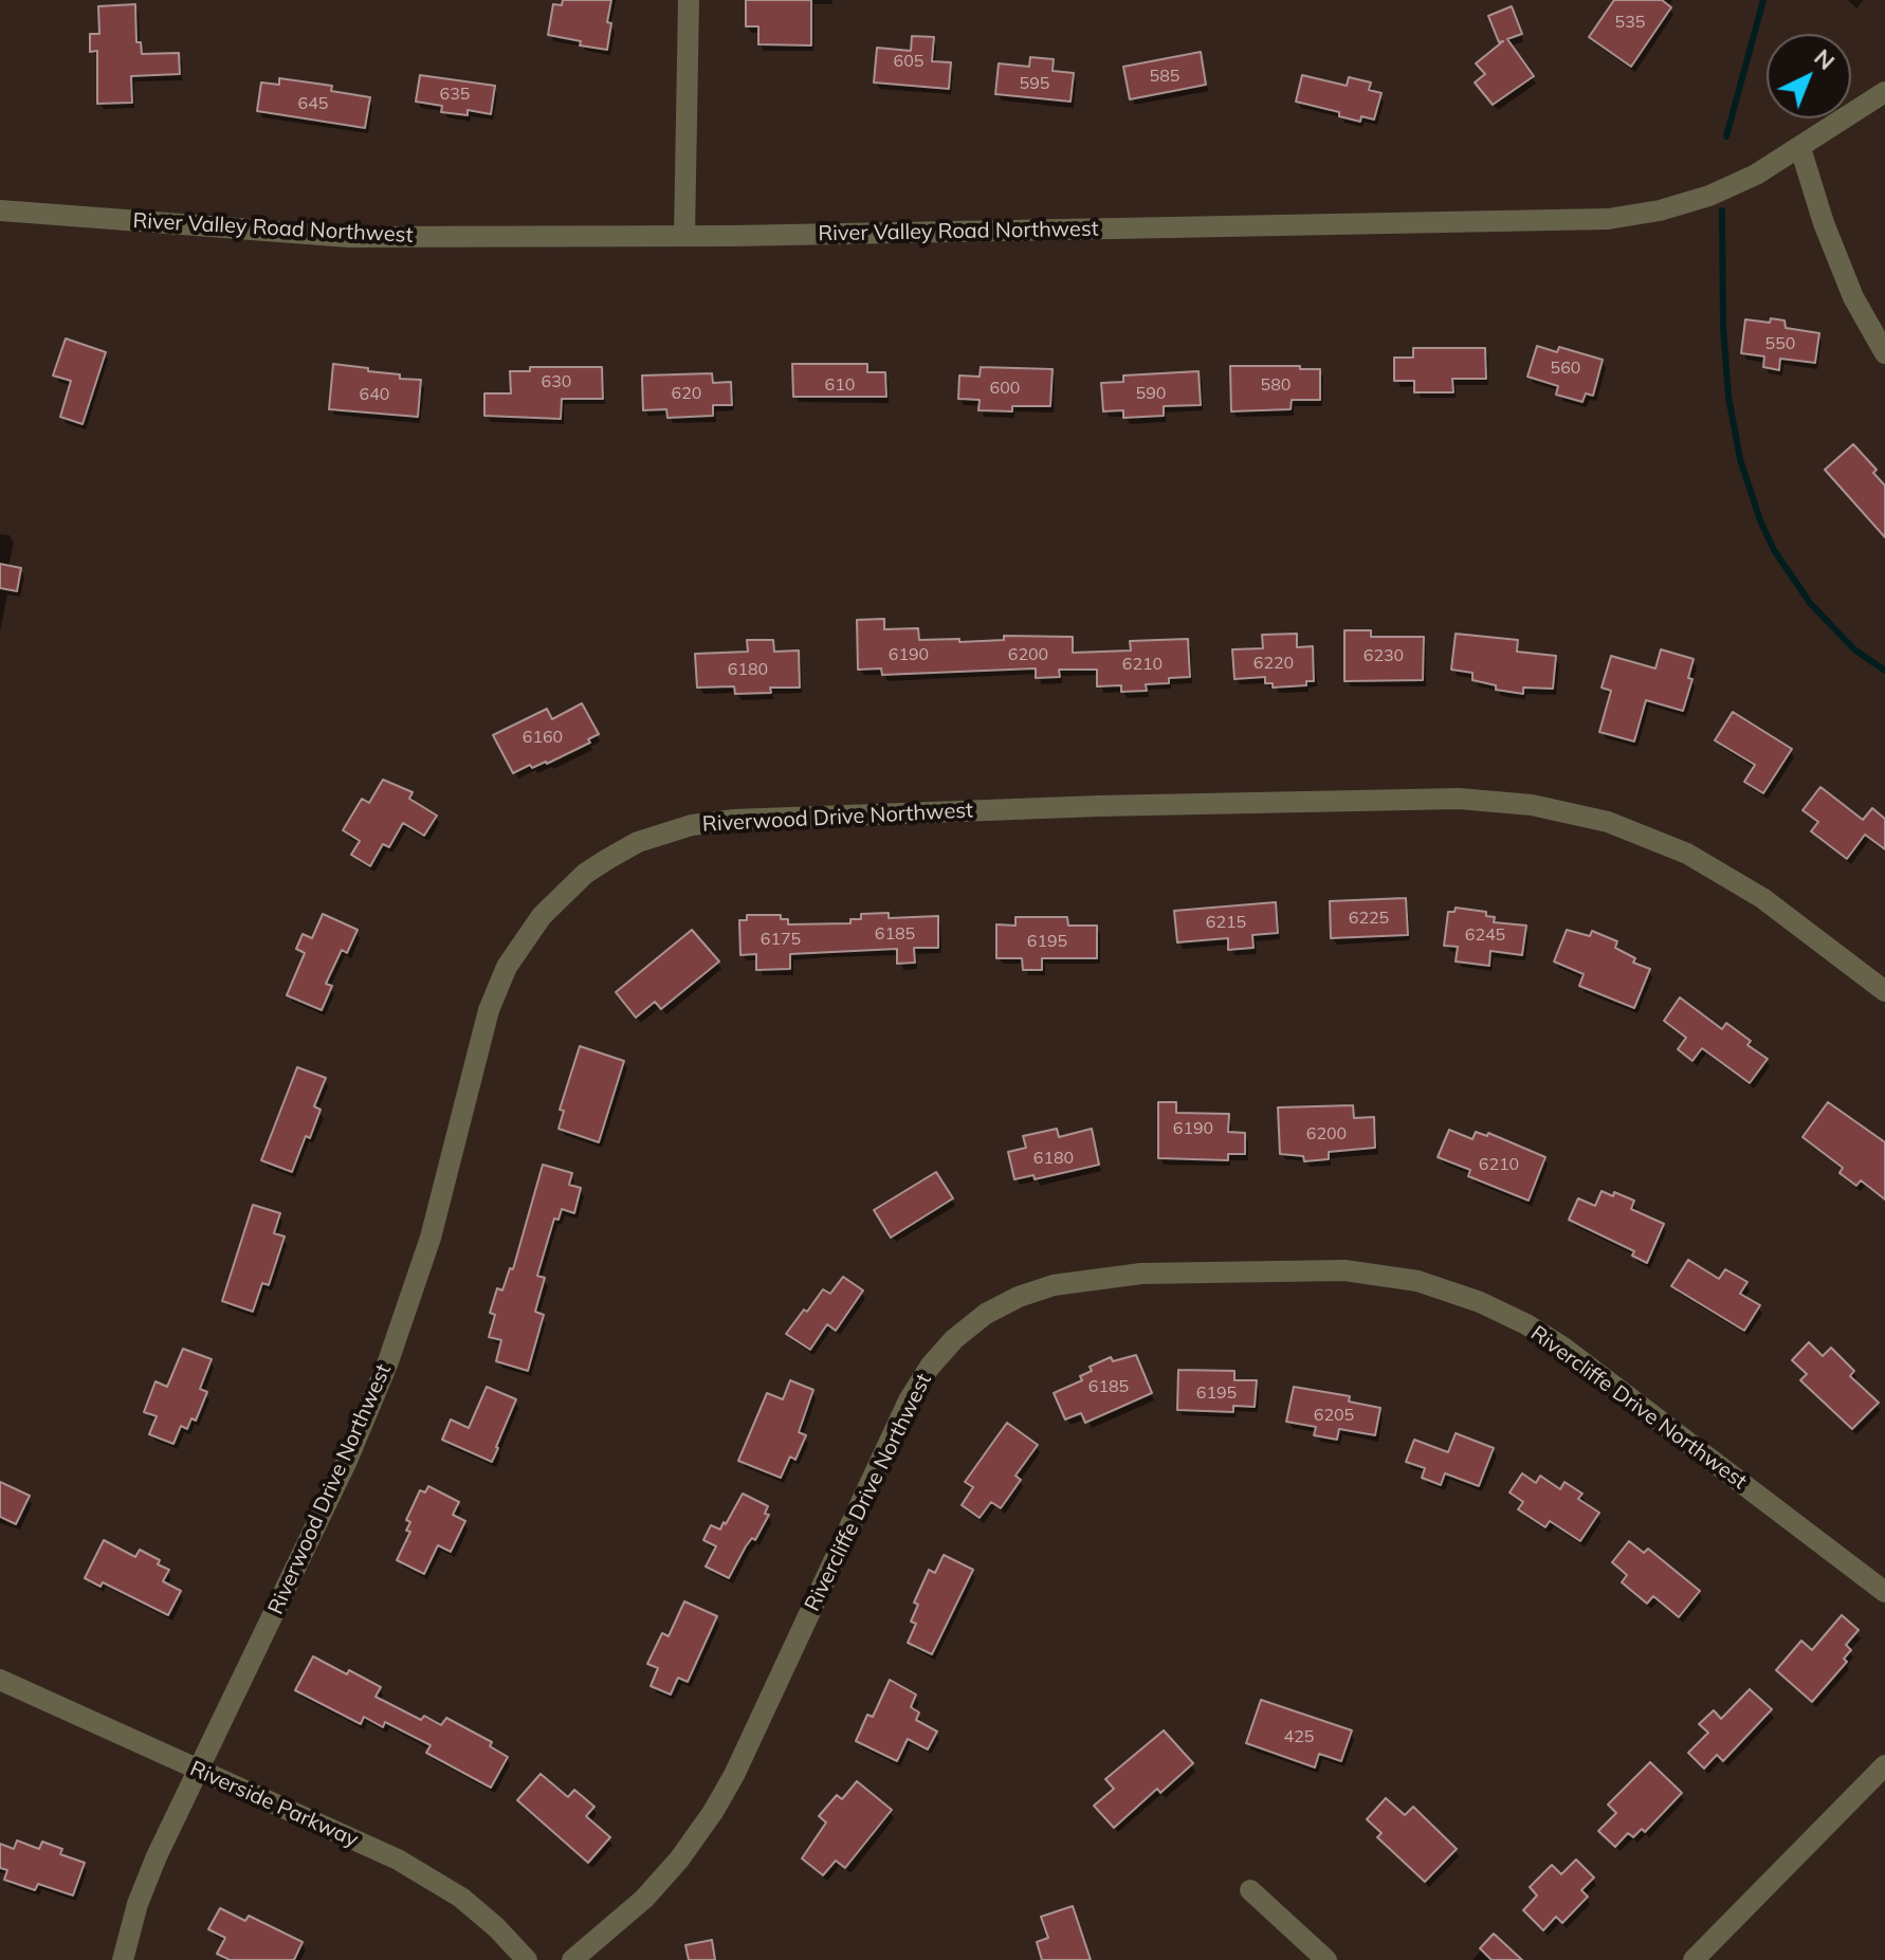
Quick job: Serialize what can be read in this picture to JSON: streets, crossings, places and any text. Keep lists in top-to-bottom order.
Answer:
{
  "streets": {
    "street": [
      "River Valley Road Northwest",
      "Riverwood Drive Northwest",
      "Rivercliffe Drive Northwest",
      "Riverside Parkway"
    ]
  },
  "crossings": [
    ["Riverwood Drive Northwest", "Riverside Parkway"]
  ],
  "house_numbers": [
    "535",
    "605",
    "585",
    "595",
    "635",
    "645",
    "550",
    "560",
    "630",
    "610",
    "580",
    "600",
    "620",
    "590",
    "640",
    "6190",
    "6200",
    "6230",
    "6220",
    "6210",
    "6180",
    "6160",
    "6225",
    "6215",
    "6185",
    "6245",
    "6175",
    "6195",
    "6190",
    "6200",
    "6180",
    "6210",
    "6185",
    "6195",
    "6205",
    "425"
  ],
  "north": "top right"
}
